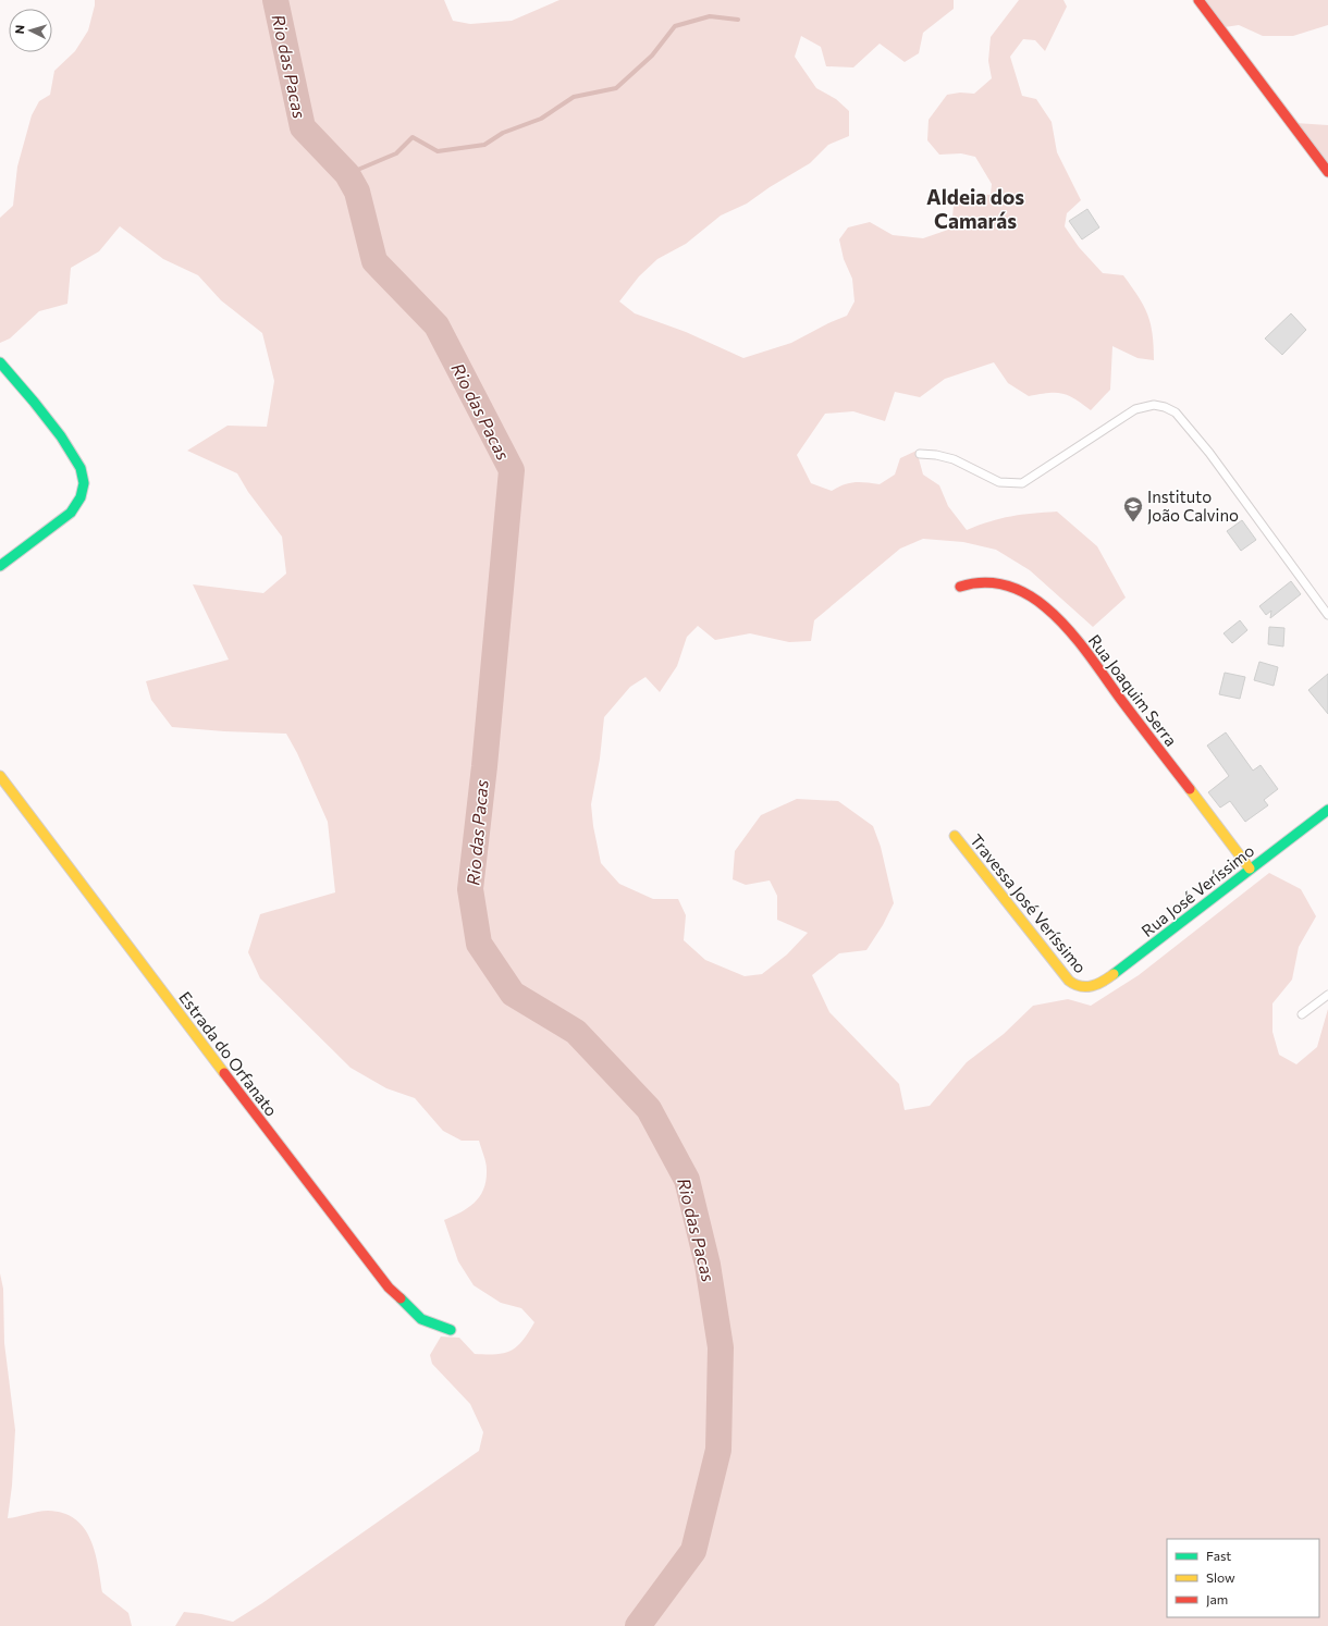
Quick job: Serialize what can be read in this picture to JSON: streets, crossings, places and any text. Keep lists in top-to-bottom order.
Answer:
{
  "streets": {
    "street": [
      "Rua Joaquim Serra",
      "Rua José Veríssimo",
      "Travessa José Veríssimo",
      "Estrada do Orfanato"
    ]
  },
  "crossings": [
    ["Rua Joaquim Serra", "Rua José Veríssimo"],
    ["Rua José Veríssimo", "Travessa José Veríssimo"]
  ],
  "districts": ["Aldeia dos Camarás"],
  "water": ["Rio das Pacas"],
  "places": {
    "school or university": ["Instituto João Calvino"]
  },
  "legend": ["Fast", "Slow", "Jam"],
  "north": "left"
}
